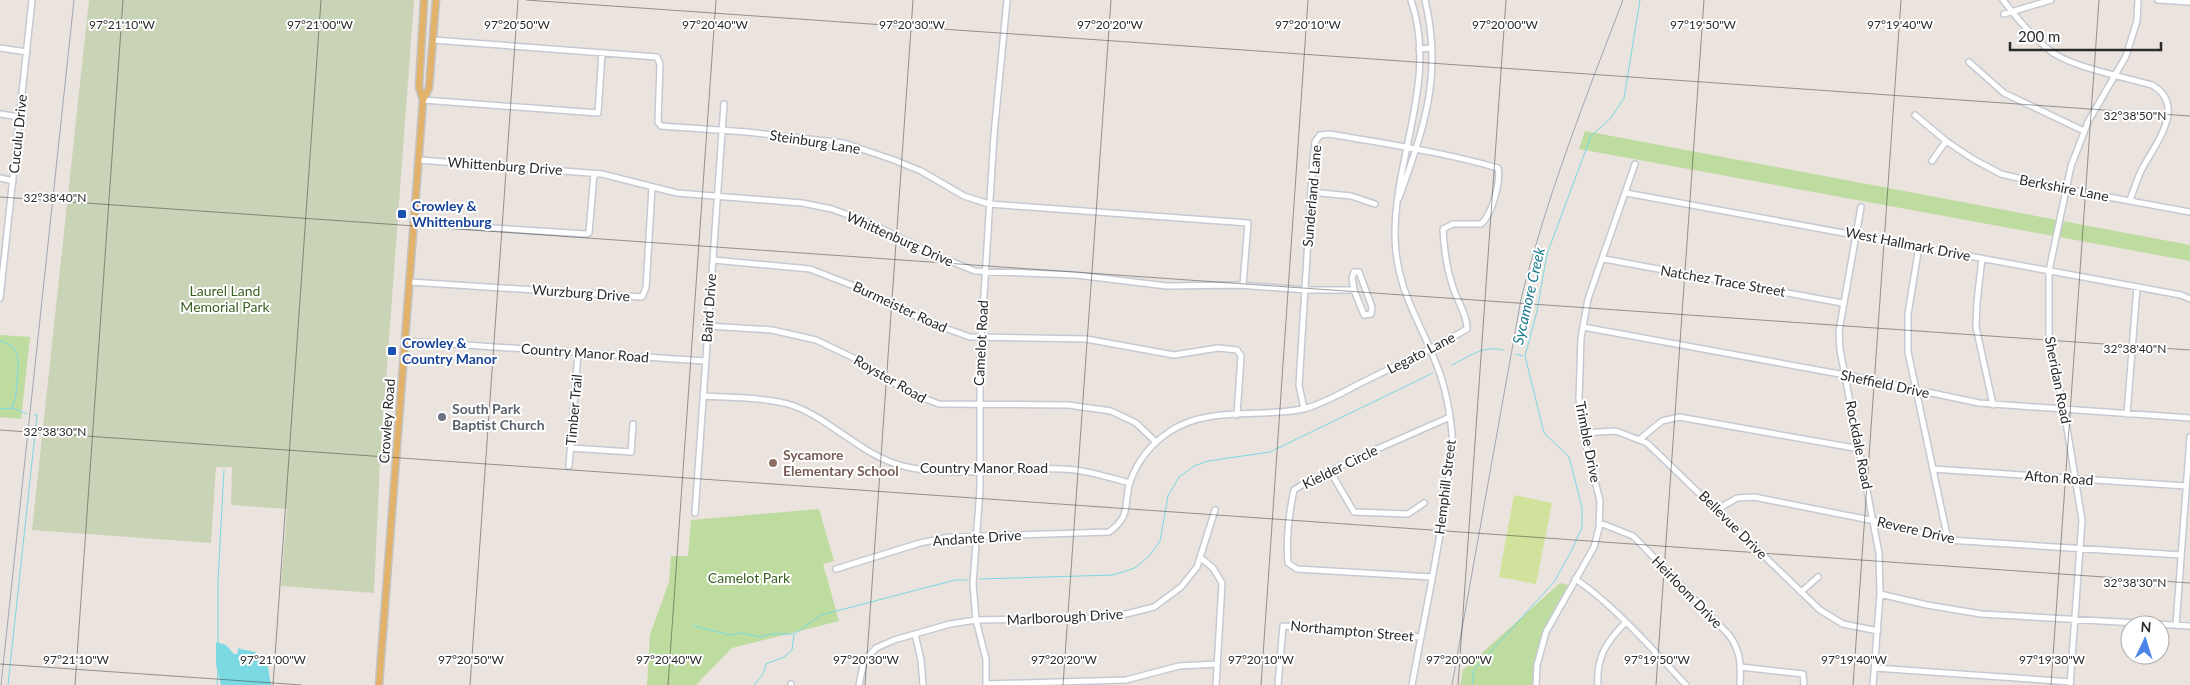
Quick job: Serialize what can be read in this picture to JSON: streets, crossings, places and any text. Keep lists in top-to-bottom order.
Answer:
{
  "streets": {
    "main road": ["Crowley Road"],
    "street": [
      "Cuculu Drive",
      "Steinburg Lane",
      "Whittenburg Drive",
      "Berkshire Lane",
      "Sunderland Lane",
      "West Hallmark Drive",
      "Natchez Trace Street",
      "Wurzburg Drive",
      "Burmeister Road",
      "Baird Drive",
      "Camelot Road",
      "Country Manor Road",
      "Legato Lane",
      "Royster Road",
      "Sheridan Road",
      "Sheffield Drive",
      "Timber Trail",
      "Trimble Drive",
      "Rockdale Road",
      "Kielder Circle",
      "Afton Road",
      "Hemphill Street",
      "Bellevue Drive",
      "Revere Drive",
      "Andante Drive",
      "Heirloom Drive",
      "Marlborough Drive",
      "Northampton Street"
    ]
  },
  "crossings": [
    ["Steinburg Lane", "Whittenburg Drive"],
    ["Steinburg Lane", "Baird Drive"],
    ["Steinburg Lane", "Camelot Road"],
    ["Steinburg Lane", "Crowley Road"],
    ["Whittenburg Drive", "Sunderland Lane"],
    ["Whittenburg Drive", "Wurzburg Drive"],
    ["Whittenburg Drive", "Baird Drive"],
    ["Whittenburg Drive", "Camelot Road"],
    ["Whittenburg Drive", "Crowley Road"],
    ["Berkshire Lane", "Sheridan Road"],
    ["Sunderland Lane", "Legato Lane"],
    ["Sunderland Lane", "Hemphill Street"],
    ["West Hallmark Drive", "Sheridan Road"],
    ["West Hallmark Drive", "Trimble Drive"],
    ["West Hallmark Drive", "Rockdale Road"],
    ["Natchez Trace Street", "Trimble Drive"],
    ["Natchez Trace Street", "Rockdale Road"],
    ["Wurzburg Drive", "Crowley Road"],
    ["Burmeister Road", "Baird Drive"],
    ["Burmeister Road", "Camelot Road"],
    ["Burmeister Road", "Legato Lane"],
    ["Baird Drive", "Country Manor Road"],
    ["Baird Drive", "Royster Road"],
    ["Camelot Road", "Country Manor Road"],
    ["Camelot Road", "Royster Road"],
    ["Camelot Road", "Andante Drive"],
    ["Camelot Road", "Marlborough Drive"],
    ["Country Manor Road", "Legato Lane"],
    ["Country Manor Road", "Timber Trail"],
    ["Country Manor Road", "Crowley Road"],
    ["Legato Lane", "Royster Road"],
    ["Legato Lane", "Hemphill Street"],
    ["Legato Lane", "Andante Drive"],
    ["Sheridan Road", "Sheffield Drive"],
    ["Sheridan Road", "Afton Road"],
    ["Sheridan Road", "Revere Drive"],
    ["Sheffield Drive", "Trimble Drive"],
    ["Sheffield Drive", "Rockdale Road"],
    ["Trimble Drive", "Bellevue Drive"],
    ["Trimble Drive", "Heirloom Drive"],
    ["Rockdale Road", "Bellevue Drive"],
    ["Rockdale Road", "Revere Drive"],
    ["Kielder Circle", "Hemphill Street"],
    ["Hemphill Street", "Northampton Street"],
    ["Bellevue Drive", "Revere Drive"]
  ],
  "water": ["Sycamore Creek"],
  "parks": ["Laurel Land Memorial Park", "Camelot Park"],
  "places": {
    "transit": ["Crowley & Whittenburg", "Crowley & Country Manor"],
    "other": ["South Park Baptist Church", "Sycamore Elementary School"]
  },
  "scale_bar": "200 m",
  "north": "top",
  "coordinates": [
    "97°21'10\"W",
    "97°21'00\"W",
    "97°20'50\"W",
    "97°20'40\"W",
    "97°20'30\"W",
    "97°20'20\"W",
    "97°20'10\"W",
    "97°20'00\"W",
    "97°19'50\"W",
    "97°19'40\"W",
    "32°38'50\"N",
    "32°38'40\"N",
    "32°38'30\"N",
    "97°19'30\"W"
  ]
}
